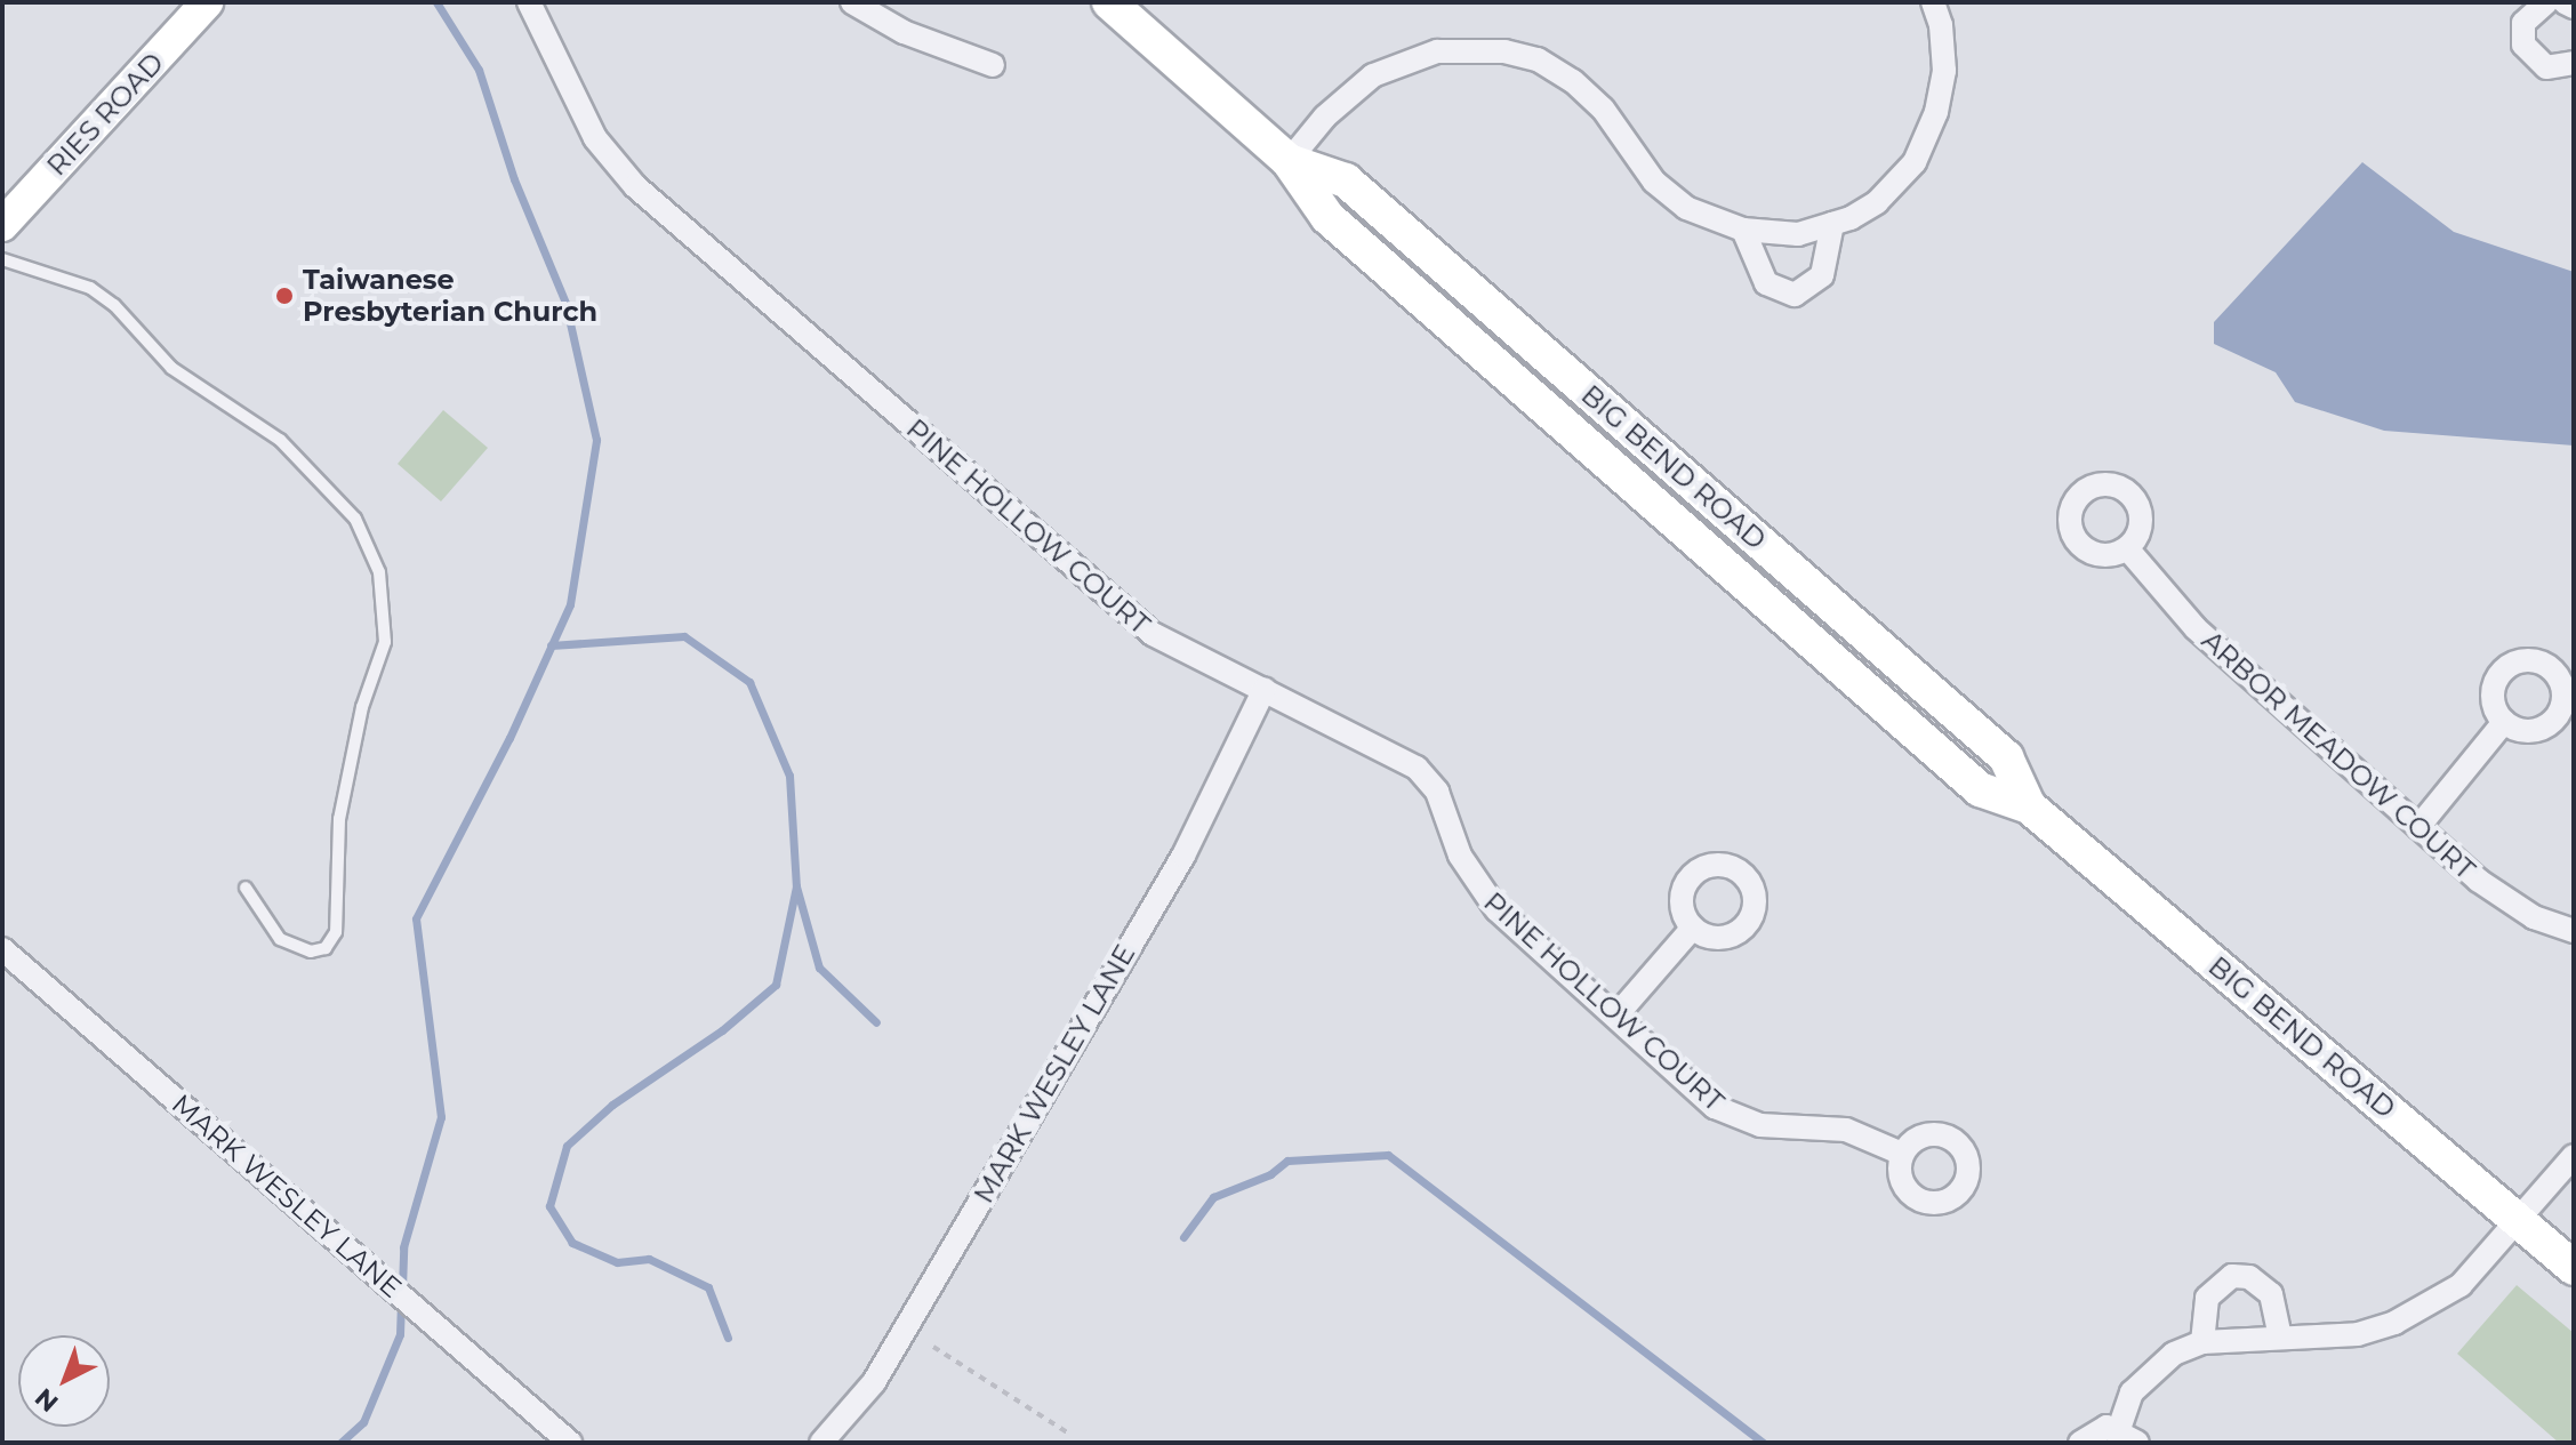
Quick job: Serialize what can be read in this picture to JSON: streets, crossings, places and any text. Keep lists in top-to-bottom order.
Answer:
{
  "streets": {
    "main road": ["BIG BEND ROAD"],
    "street": [
      "RIES ROAD",
      "PINE HOLLOW COURT",
      "ARBOR MEADOW COURT",
      "MARK WESLEY LANE"
    ]
  },
  "crossings": [
    ["PINE HOLLOW COURT", "MARK WESLEY LANE"]
  ],
  "places": ["Taiwanese Presbyterian Church"],
  "north": "bottom left"
}
